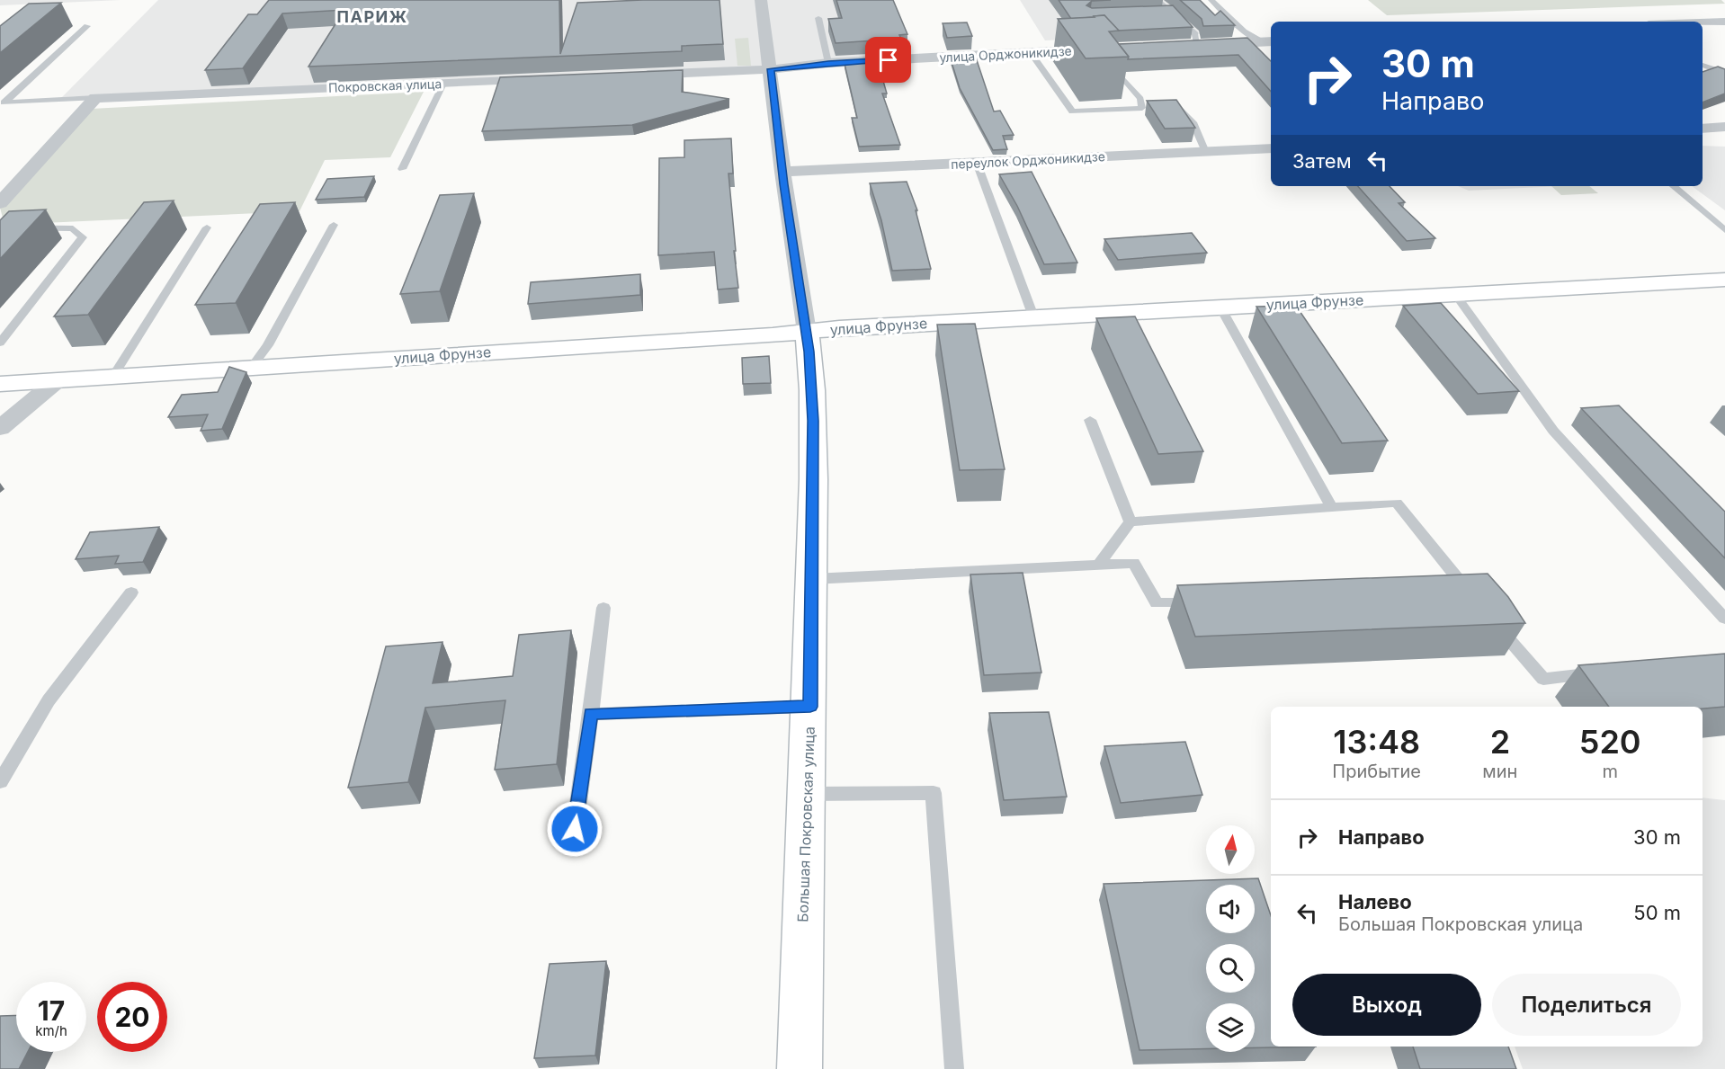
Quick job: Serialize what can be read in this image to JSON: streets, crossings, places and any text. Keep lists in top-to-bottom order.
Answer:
{
  "streets": {
    "main road": ["улица Фрунзе", "Большая Покровская улица"],
    "street": ["улица Орджоникидзе", "Покровская улица", "переулок Орджоникидзе"]
  },
  "crossings": [
    ["улица Орджоникидзе", "Большая Покровская улица"],
    ["переулок Орджоникидзе", "Большая Покровская улица"],
    ["улица Фрунзе", "Большая Покровская улица"]
  ],
  "districts": ["ПАРИЖ"],
  "north": "top",
  "page": {
    "turn": ["30 m", "Направо"],
    "then": "Затем",
    "eta": [
      "13:48",
      "Прибытие",
      "2",
      "мин",
      "520",
      "m"
    ],
    "list": [
      {
        "name": "Направо",
        "value": "30 m"
      },
      {
        "name": "Налево",
        "note": "Большая Покровская улица",
        "value": "50 m"
      }
    ],
    "buttons": ["Выход", "Поделиться"],
    "speed": "17 km/h",
    "limit": "20"
  }
}
